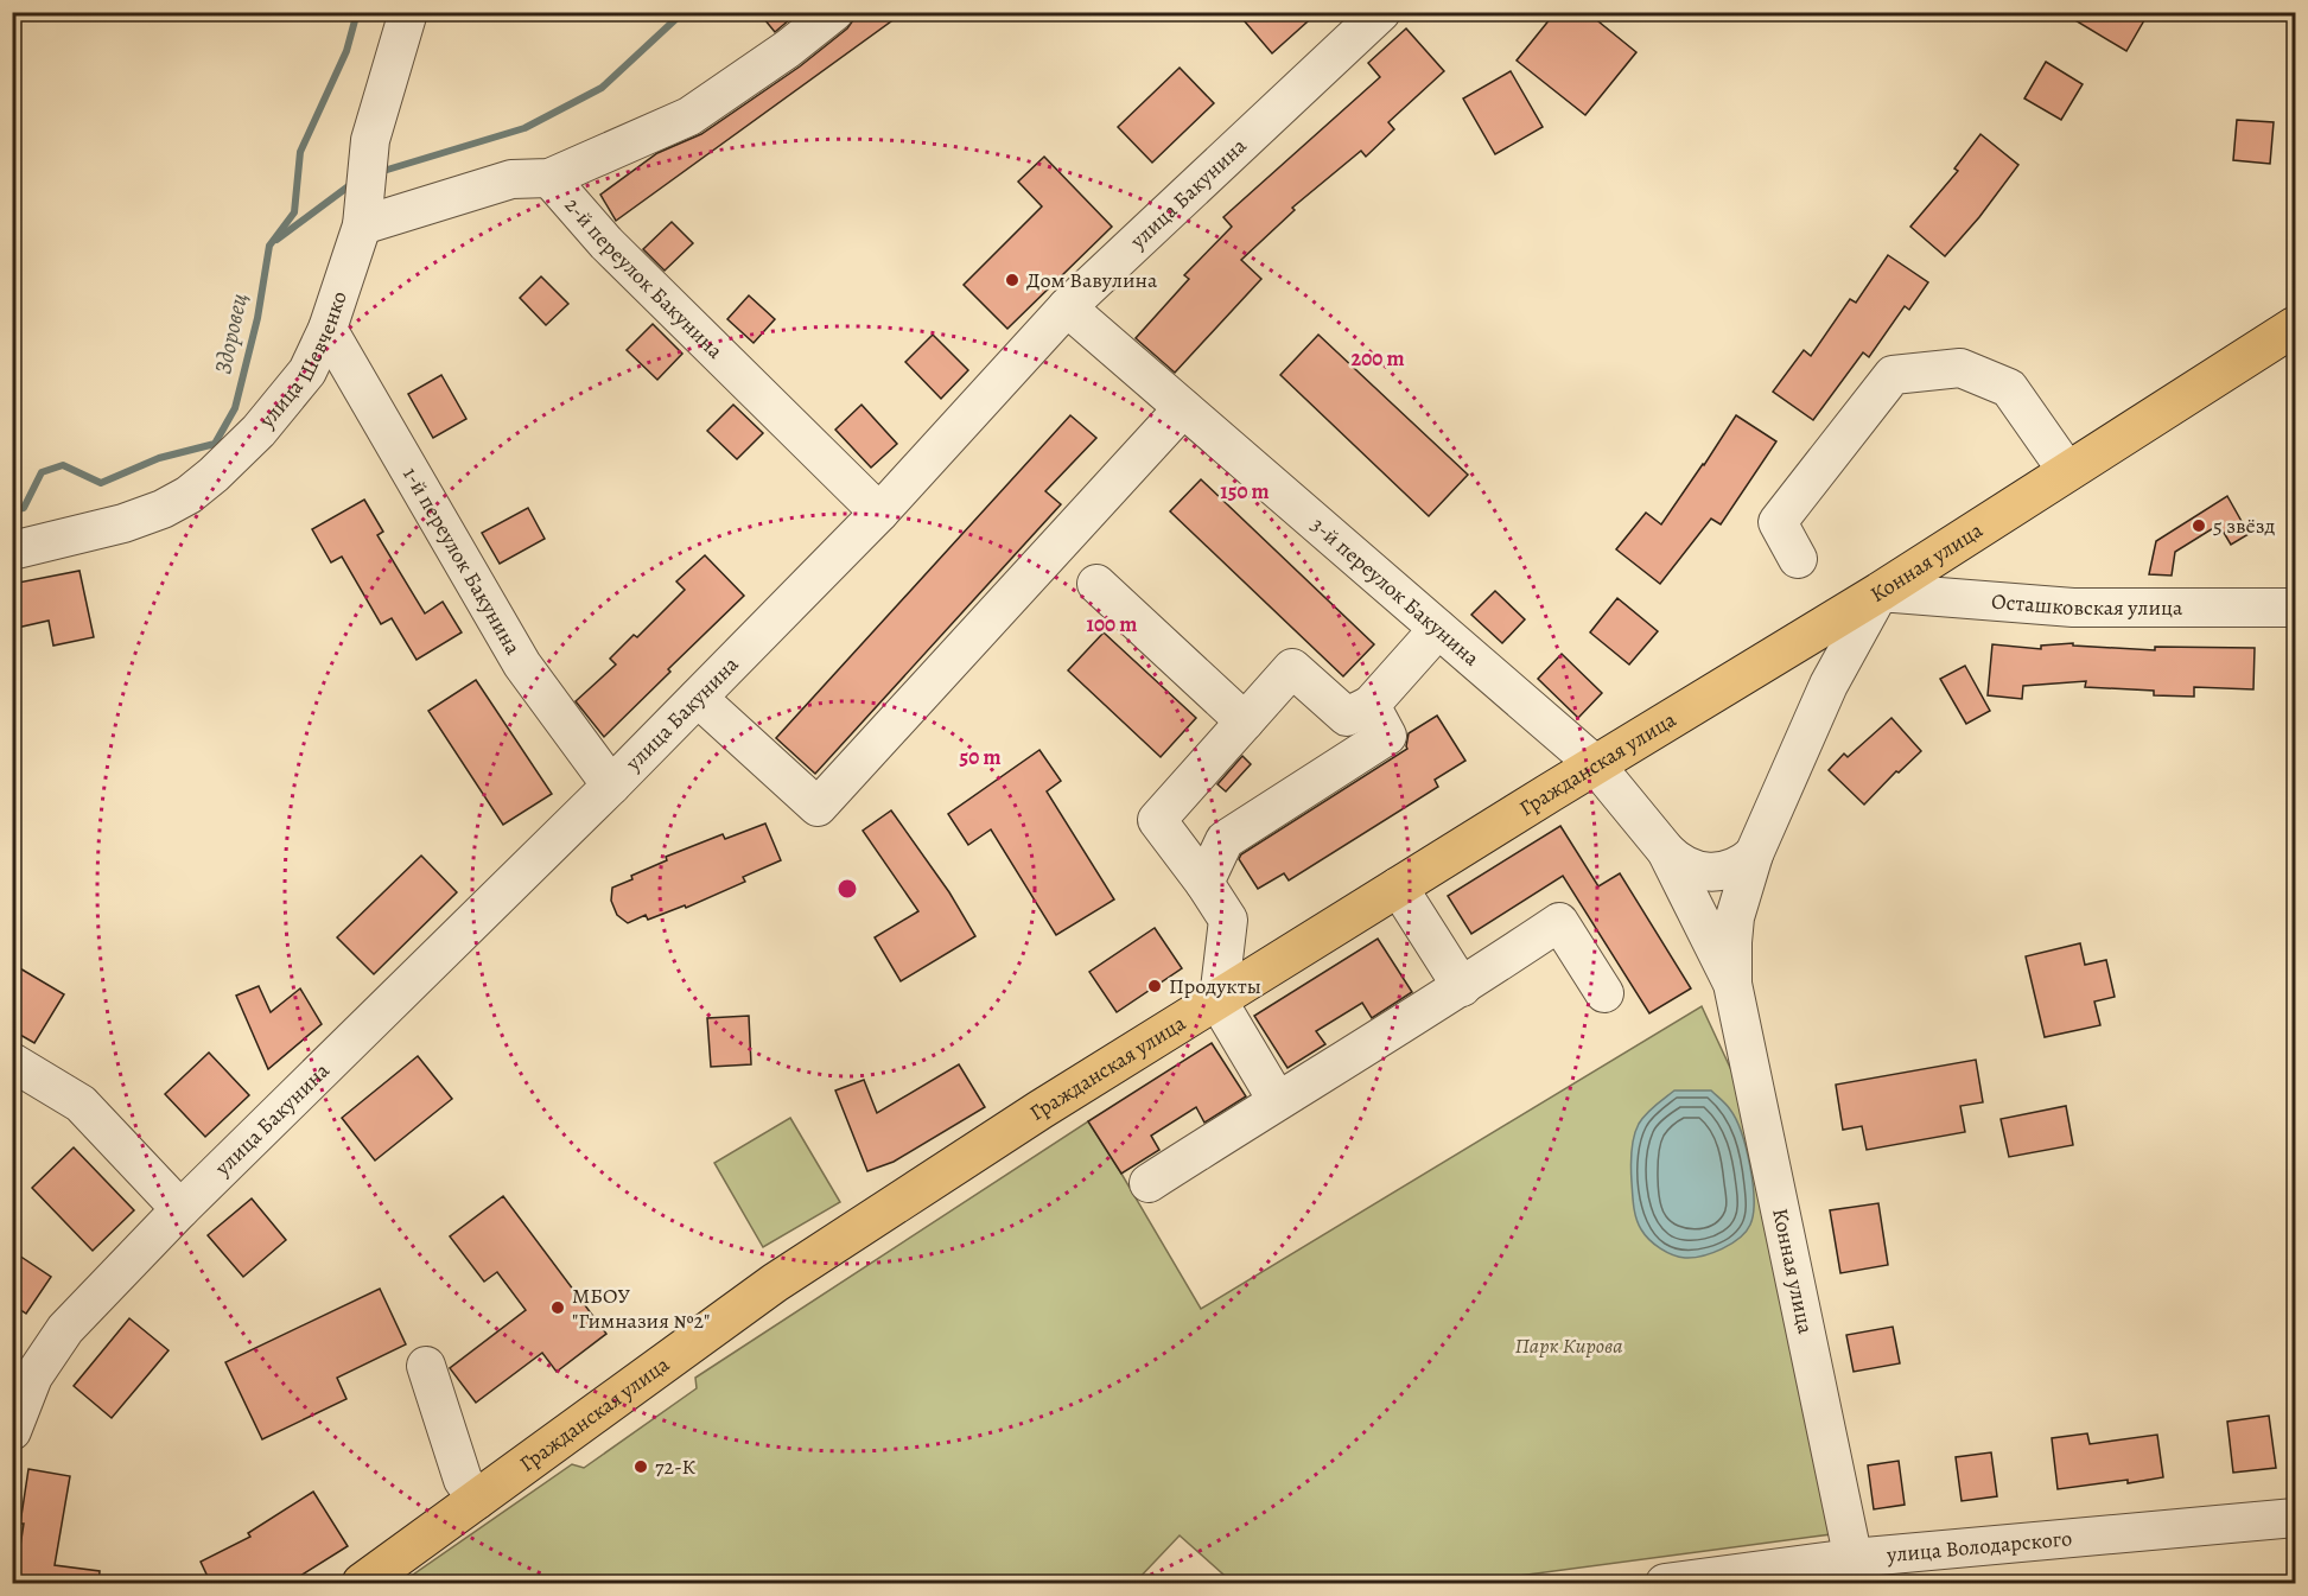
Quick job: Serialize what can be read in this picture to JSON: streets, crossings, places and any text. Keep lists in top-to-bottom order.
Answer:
{
  "streets": {
    "main road": ["Конная улица", "Гражданская улица"],
    "street": [
      "улица Бакунина",
      "2-й переулок Бакунина",
      "улица Шевченко",
      "1-й переулок Бакунина",
      "3-й переулок Бакунина",
      "Осташковская улица",
      "улица Володарского"
    ]
  },
  "crossings": [
    ["улица Бакунина", "2-й переулок Бакунина"],
    ["улица Бакунина", "1-й переулок Бакунина"],
    ["улица Бакунина", "3-й переулок Бакунина"],
    ["2-й переулок Бакунина", "улица Шевченко"],
    ["улица Шевченко", "1-й переулок Бакунина"],
    ["Конная улица", "3-й переулок Бакунина"],
    ["Конная улица", "Осташковская улица"],
    ["Конная улица", "Гражданская улица"],
    ["Конная улица", "улица Володарского"],
    ["3-й переулок Бакунина", "Гражданская улица"],
    ["Осташковская улица", "Гражданская улица"]
  ],
  "water": ["Здоровец"],
  "parks": ["Парк Кирова"],
  "places": [
    "Дом Вавулина",
    "5 звёзд",
    "Продукты",
    "МБОУ \"Гимназия №2\"",
    "72-К"
  ],
  "rings": [
    "200 m",
    "150 m",
    "100 m",
    "50 m"
  ]
}
